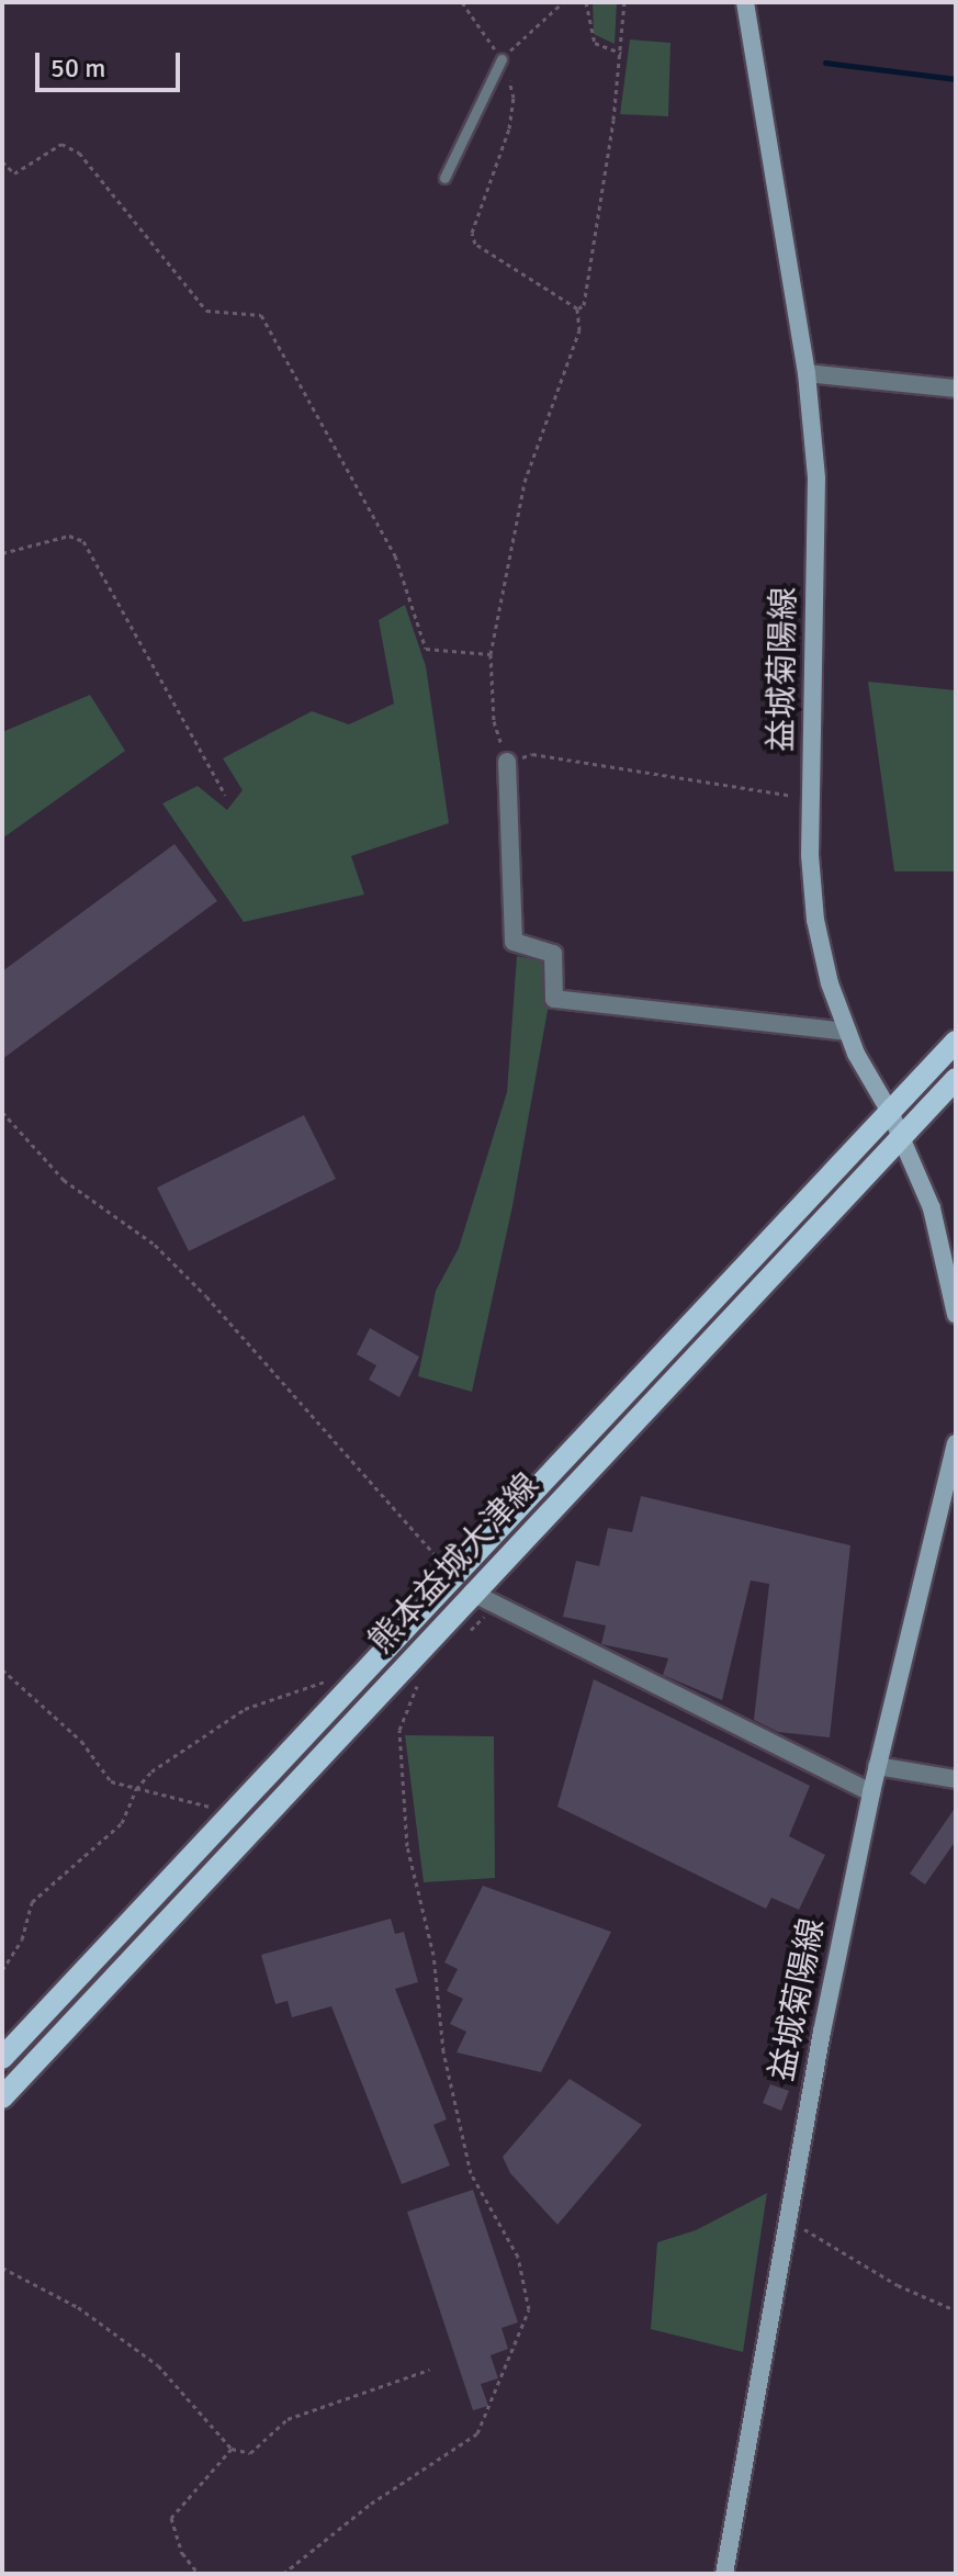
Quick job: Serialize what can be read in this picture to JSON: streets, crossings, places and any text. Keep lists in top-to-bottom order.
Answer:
{
  "streets": {
    "main road": ["益城菊陽線", "熊本益城大津線"]
  },
  "crossings": [
    ["益城菊陽線", "熊本益城大津線"]
  ],
  "scale_bar": "50 m"
}
